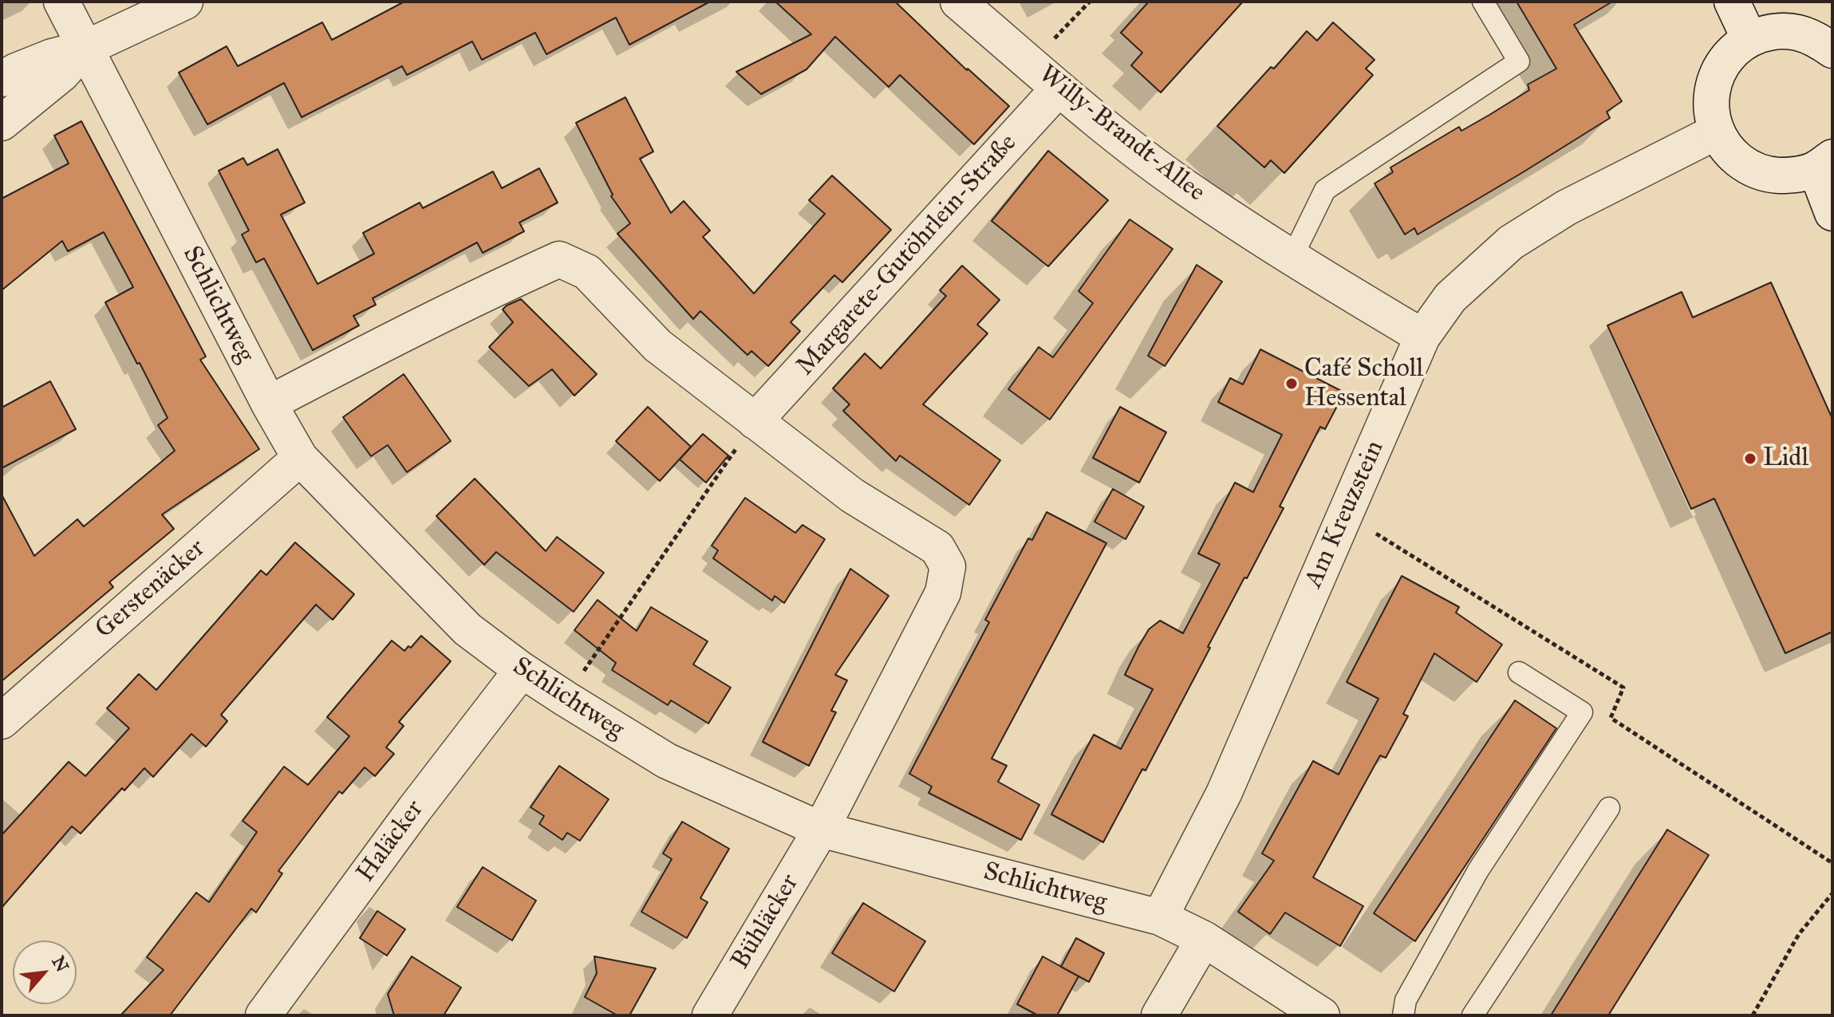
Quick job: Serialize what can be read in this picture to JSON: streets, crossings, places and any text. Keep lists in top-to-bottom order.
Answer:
{
  "streets": {
    "street": [
      "Willy-Brandt-Allee",
      "Margarete-Gutöhrlein-Straße",
      "Schlichtweg",
      "Am Kreuzstein",
      "Gerstenäcker",
      "Haläcker",
      "Bühläcker"
    ]
  },
  "crossings": [
    ["Willy-Brandt-Allee", "Margarete-Gutöhrlein-Straße"],
    ["Willy-Brandt-Allee", "Am Kreuzstein"],
    ["Schlichtweg", "Am Kreuzstein"],
    ["Schlichtweg", "Gerstenäcker"],
    ["Schlichtweg", "Haläcker"],
    ["Schlichtweg", "Bühläcker"]
  ],
  "places": ["Café Scholl Hessental", "Lidl"],
  "north": "top right"
}
